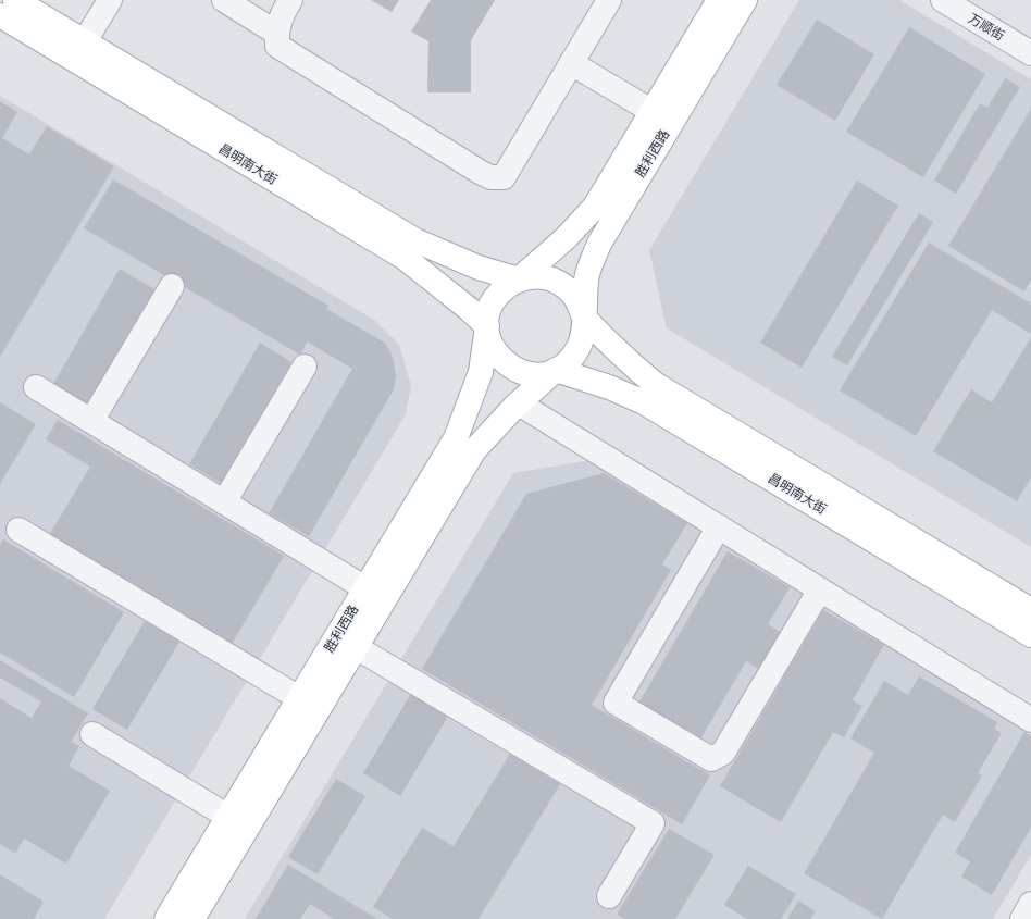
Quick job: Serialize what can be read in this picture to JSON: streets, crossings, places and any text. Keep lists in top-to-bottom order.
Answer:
{
  "streets": {
    "main road": ["胜利西路", "昌明南大街"],
    "street": ["万顺街"]
  },
  "crossings": [
    ["胜利西路", "昌明南大街"]
  ]
}
